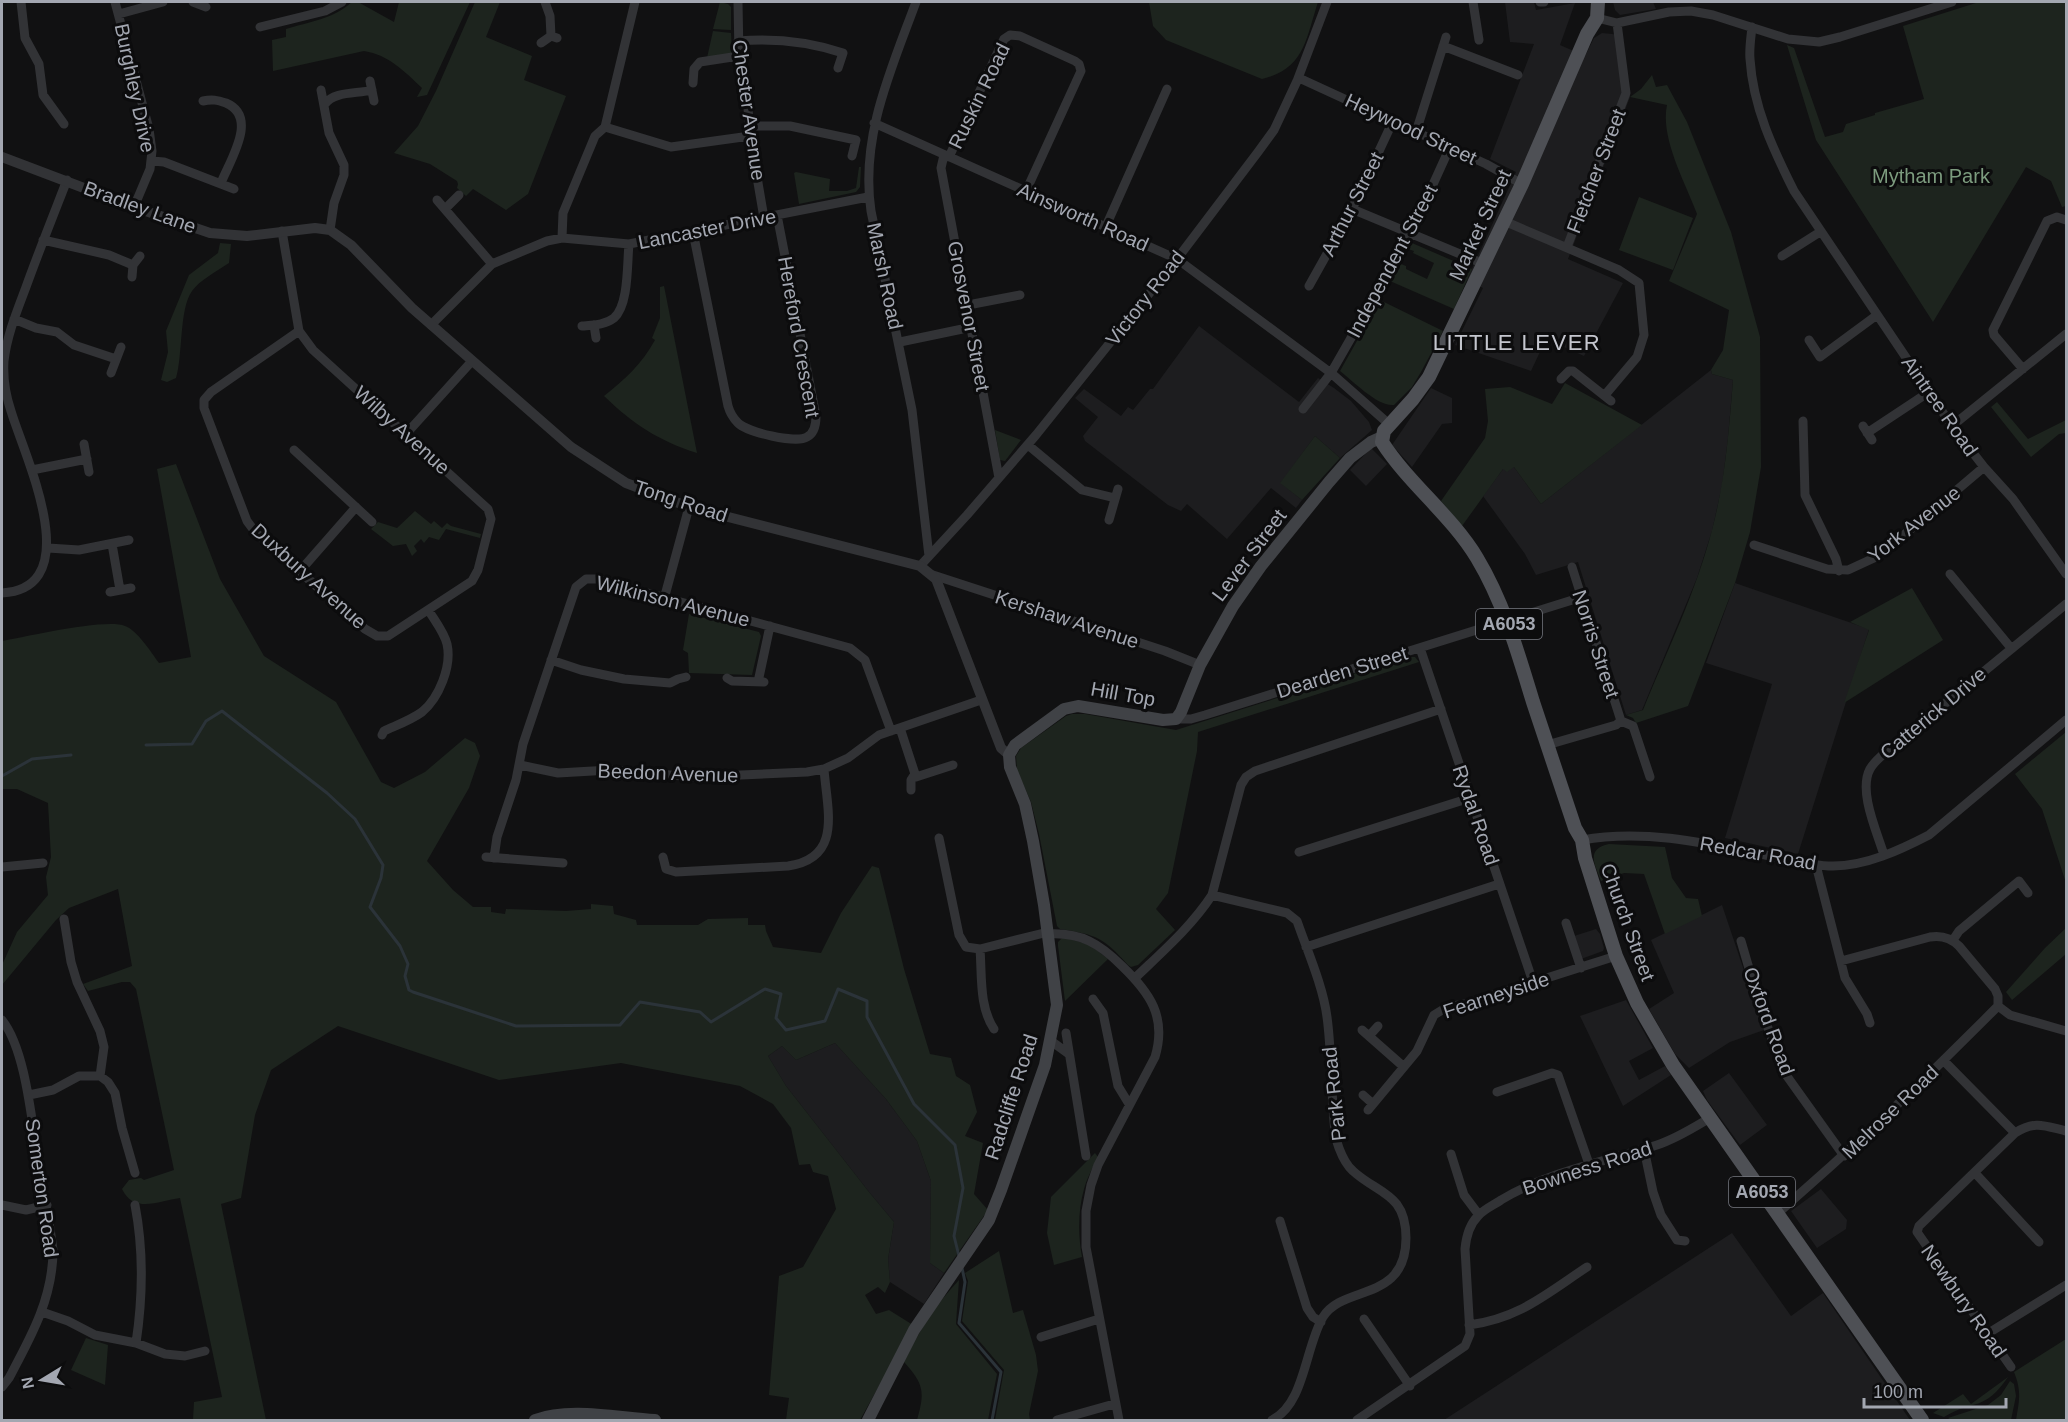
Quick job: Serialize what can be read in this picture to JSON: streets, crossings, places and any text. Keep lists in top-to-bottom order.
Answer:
{
  "streets": {
    "main road": [
      "Market Street",
      "Lever Street",
      "A6053",
      "Hill Top",
      "Church Street",
      "Radcliffe Road"
    ],
    "street": [
      "Burghley Drive",
      "Ruskin Road",
      "Chester Avenue",
      "Heywood Street",
      "Fletcher Street",
      "Arthur Street",
      "Bradley Lane",
      "Ainsworth Road",
      "Lancaster Drive",
      "Independent Street",
      "Marsh Road",
      "Victory Road",
      "Grosvenor Street",
      "Hereford Crescent",
      "Aintree Road",
      "Wilby Avenue",
      "Tong Road",
      "York Avenue",
      "Duxbury Avenue",
      "Wilkinson Avenue",
      "Kershaw Avenue",
      "Norris Street",
      "Dearden Street",
      "Catterick Drive",
      "Beedon Avenue",
      "Rydal Road",
      "Redcar Road",
      "Fearneyside",
      "Oxford Road",
      "Park Road",
      "Melrose Road",
      "Bowness Road",
      "Somerton Road",
      "Newbury Road"
    ]
  },
  "crossings": [
    ["Burghley Drive", "Bradley Lane"],
    ["Ruskin Road", "Ainsworth Road"],
    ["Ruskin Road", "Grosvenor Street"],
    ["Chester Avenue", "Lancaster Drive"],
    ["Heywood Street", "Arthur Street"],
    ["Heywood Street", "Market Street"],
    ["Heywood Street", "Independent Street"],
    ["Heywood Street", "Victory Road"],
    ["Ainsworth Road", "Market Street"],
    ["Ainsworth Road", "Independent Street"],
    ["Ainsworth Road", "Marsh Road"],
    ["Ainsworth Road", "Victory Road"],
    ["Ainsworth Road", "Grosvenor Street"],
    ["Ainsworth Road", "Lever Street"],
    ["Ainsworth Road", "Church Street"],
    ["Market Street", "Lever Street"],
    ["Market Street", "Church Street"],
    ["Lancaster Drive", "Marsh Road"],
    ["Lancaster Drive", "Hereford Crescent"],
    ["Lancaster Drive", "Tong Road"],
    ["Marsh Road", "Victory Road"],
    ["Victory Road", "Grosvenor Street"],
    ["Victory Road", "Tong Road"],
    ["Aintree Road", "York Avenue"],
    ["Wilby Avenue", "Duxbury Avenue"],
    ["Tong Road", "Kershaw Avenue"],
    ["Lever Street", "Kershaw Avenue"],
    ["Lever Street", "Dearden Street"],
    ["Lever Street", "Hill Top"],
    ["Lever Street", "Church Street"],
    ["Wilkinson Avenue", "Beedon Avenue"],
    ["Norris Street", "Dearden Street"],
    ["Dearden Street", "Hill Top"],
    ["Dearden Street", "Rydal Road"],
    ["Dearden Street", "Church Street"],
    ["Hill Top", "Radcliffe Road"],
    ["Catterick Drive", "Redcar Road"],
    ["Rydal Road", "Fearneyside"],
    ["Redcar Road", "Church Street"],
    ["Church Street", "Fearneyside"],
    ["Church Street", "Melrose Road"],
    ["Church Street", "Bowness Road"],
    ["Oxford Road", "Melrose Road"]
  ],
  "districts": ["LITTLE LEVER"],
  "parks": ["Mytham Park"],
  "scale_bar": "100 m",
  "north": "left"
}
